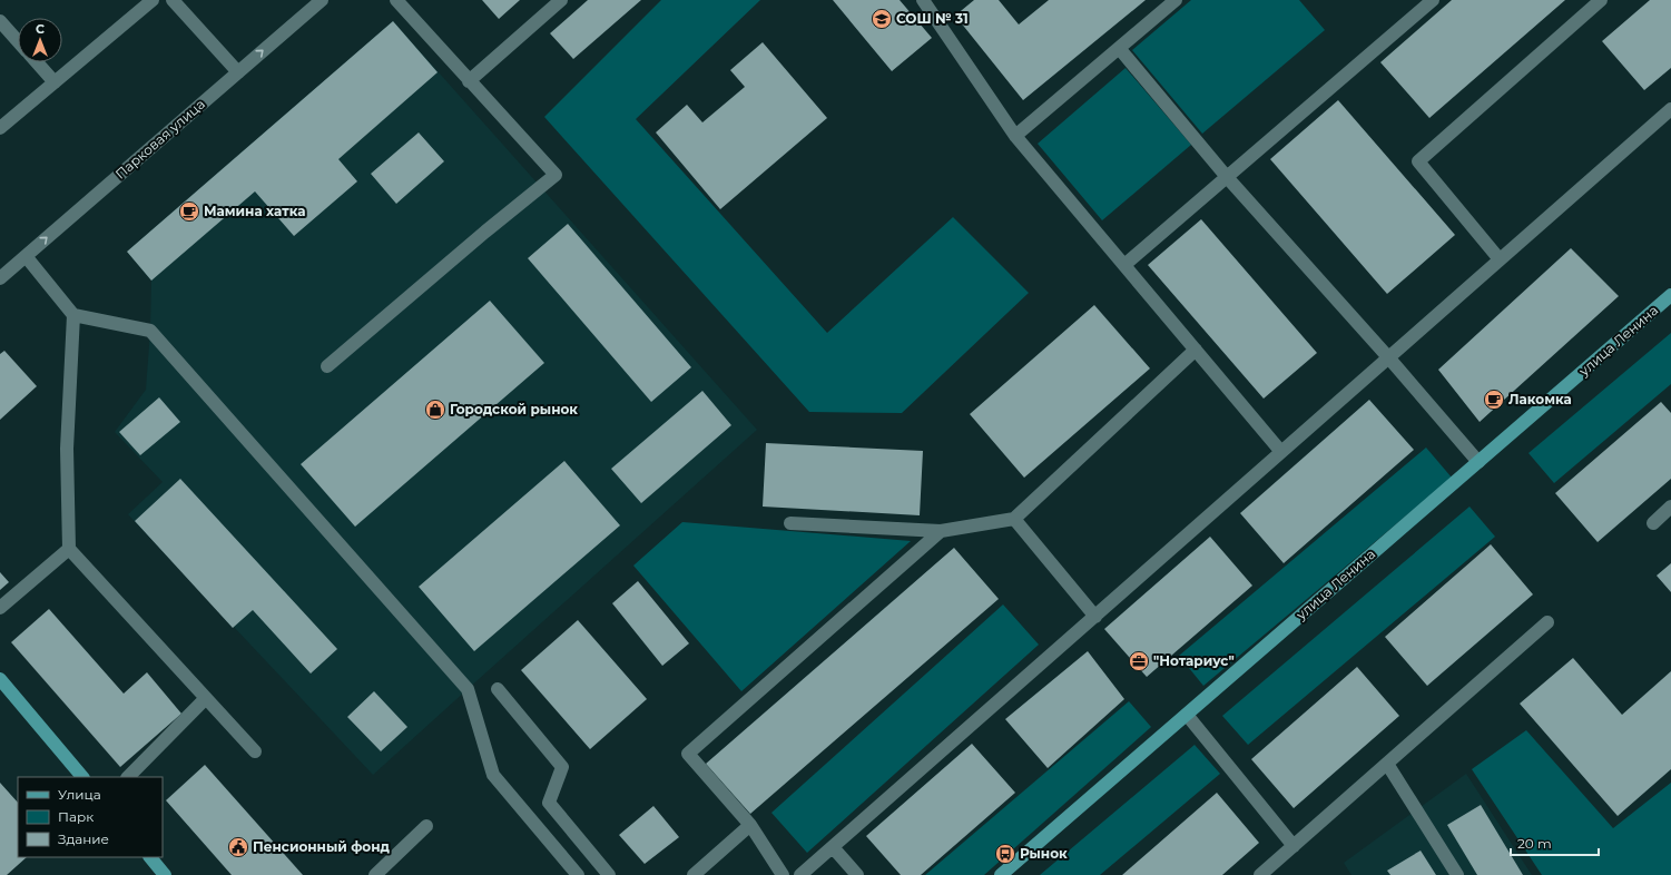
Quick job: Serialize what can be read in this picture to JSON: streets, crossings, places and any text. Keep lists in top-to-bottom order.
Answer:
{
  "streets": {
    "main road": ["улица Ленина"],
    "street": ["Парковая улица"]
  },
  "places": {
    "school or university": ["СОШ № 31"],
    "cafe": ["Мамина хатка", "Лакомка"],
    "shop": ["Городской рынок"],
    "office": ["\"Нотариус\""],
    "public building": ["Пенсионный фонд"],
    "bus stop": ["Рынок"]
  },
  "legend": ["Улица", "Парк", "Здание"],
  "scale_bar": "20 m",
  "north": "top"
}
